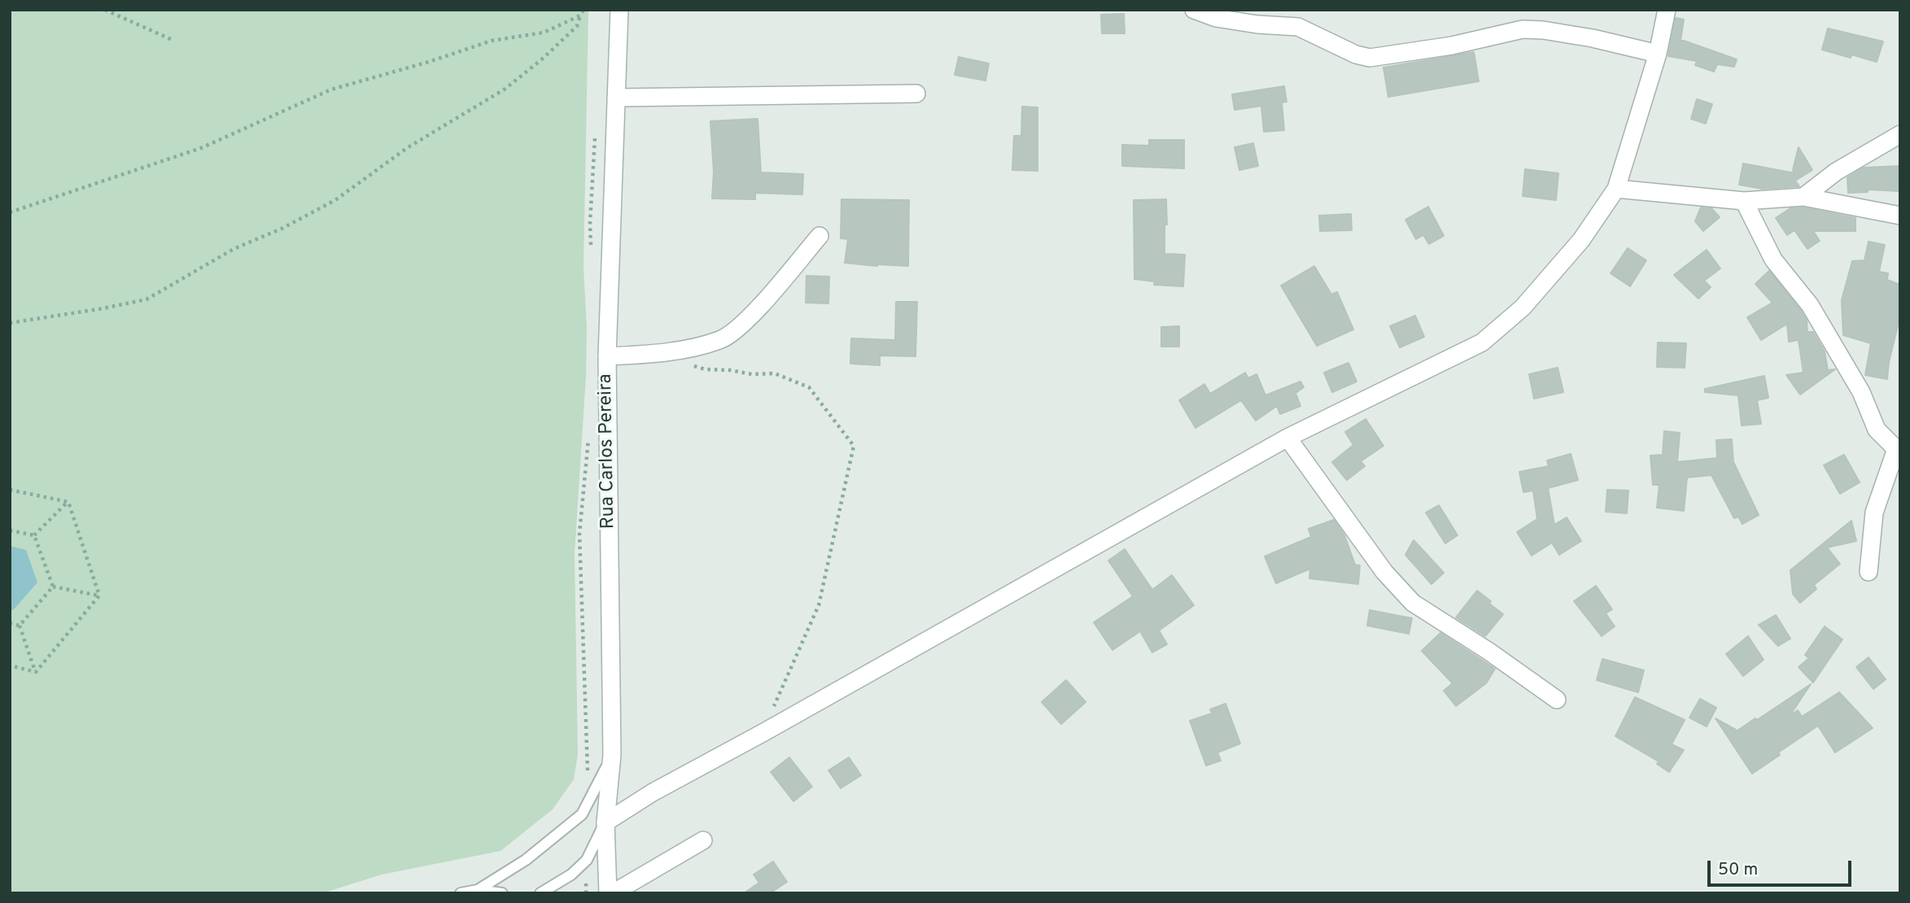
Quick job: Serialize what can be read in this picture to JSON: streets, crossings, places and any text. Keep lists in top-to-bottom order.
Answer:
{
  "streets": {
    "street": ["Rua Carlos Pereira"]
  },
  "scale_bar": "50 m"
}
